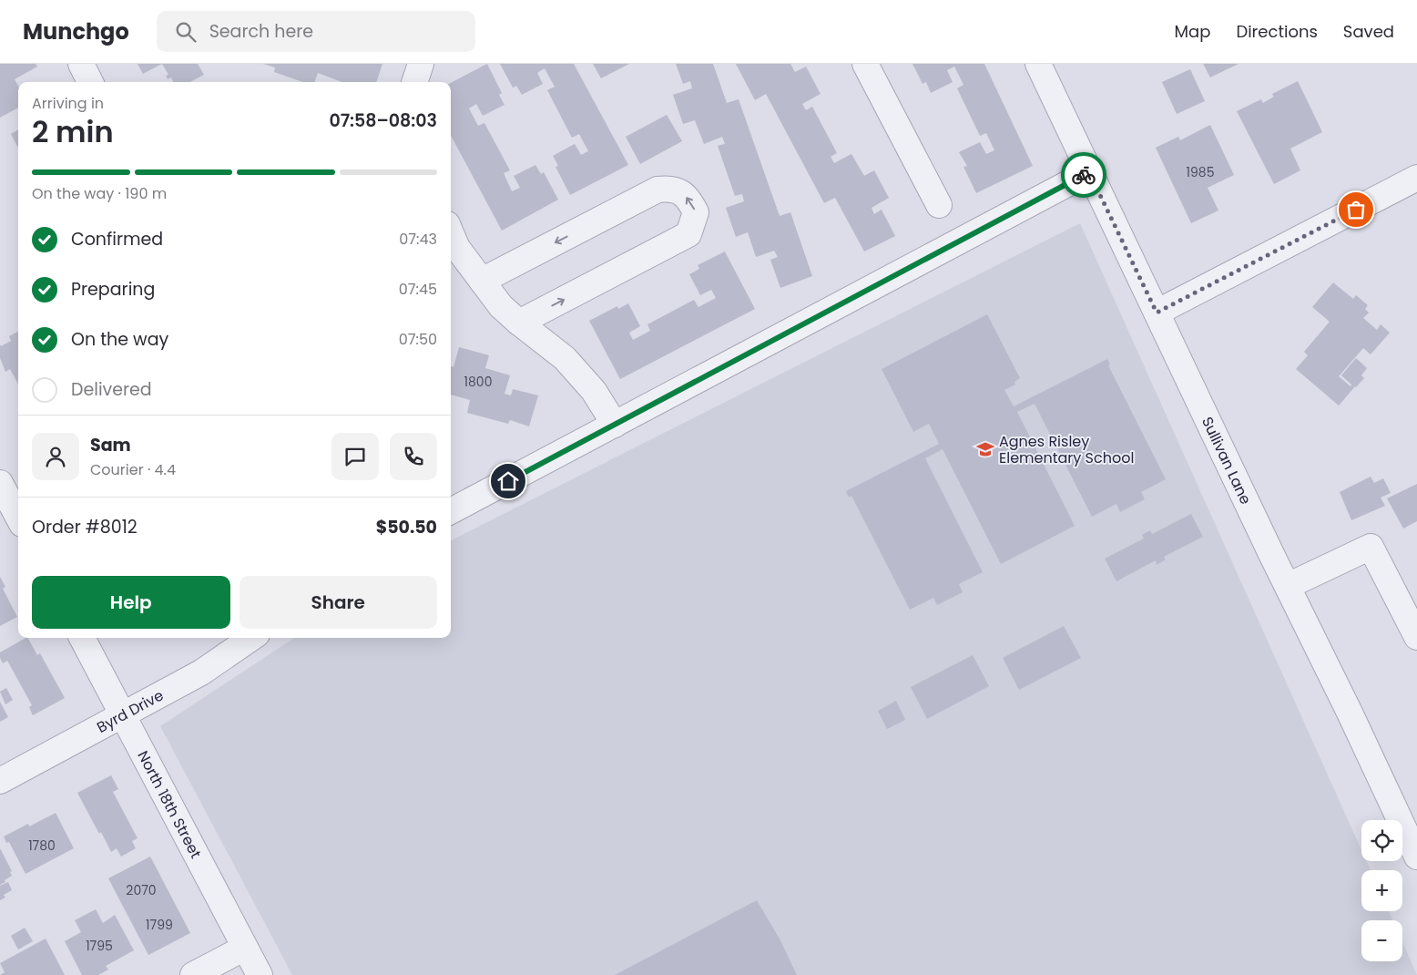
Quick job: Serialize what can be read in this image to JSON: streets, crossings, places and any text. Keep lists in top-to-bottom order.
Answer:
{
  "streets": {
    "street": ["Sullivan Lane", "Byrd Drive", "North 18th Street"]
  },
  "crossings": [
    ["Byrd Drive", "North 18th Street"]
  ],
  "places": {
    "school or university": ["Agnes Risley Elementary School"]
  },
  "house_numbers": [
    "1985",
    "1800",
    "1780",
    "2070",
    "1799",
    "1795"
  ],
  "page": {
    "header": "Munchgo",
    "search": "Search here",
    "nav": ["Map", "Directions", "Saved"],
    "heading": ["2 min", "Arriving in", "07:58–08:03"],
    "panel": [
      "Sam",
      "Courier · 4.4",
      "Order #8012",
      "$50.50"
    ],
    "bar": "On the way · 190 m",
    "list": [
      ["Confirmed", "07:43"],
      ["Preparing", "07:45"],
      ["On the way", "07:50"],
      "Delivered"
    ],
    "buttons": ["Help", "Share"],
    "map_buttons": ["+", "−"]
  }
}
